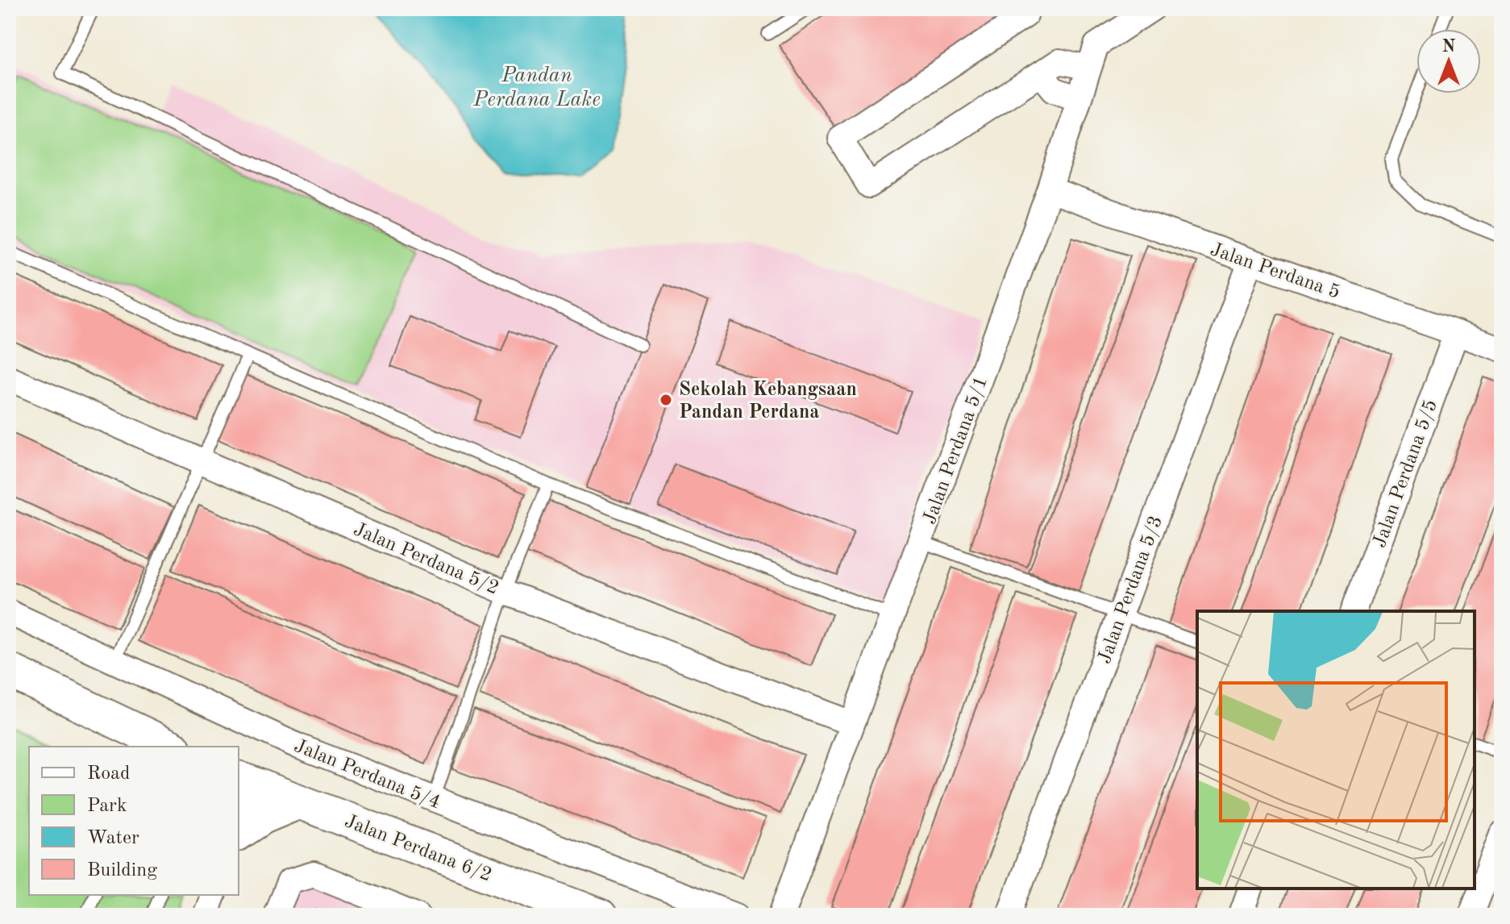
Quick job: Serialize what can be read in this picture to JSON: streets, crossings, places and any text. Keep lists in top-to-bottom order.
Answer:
{
  "streets": {
    "street": [
      "Jalan Perdana 5",
      "Jalan Perdana 5/1",
      "Jalan Perdana 5/5",
      "Jalan Perdana 5/2",
      "Jalan Perdana 5/3",
      "Jalan Perdana 5/4",
      "Jalan Perdana 6/2"
    ]
  },
  "crossings": [
    ["Jalan Perdana 5", "Jalan Perdana 5/1"],
    ["Jalan Perdana 5", "Jalan Perdana 5/5"],
    ["Jalan Perdana 5", "Jalan Perdana 5/3"],
    ["Jalan Perdana 5/1", "Jalan Perdana 5/2"]
  ],
  "water": ["Pandan Perdana Lake"],
  "places": ["Sekolah Kebangsaan Pandan Perdana"],
  "legend": [
    "Road",
    "Park",
    "Water",
    "Building"
  ],
  "north": "top"
}
